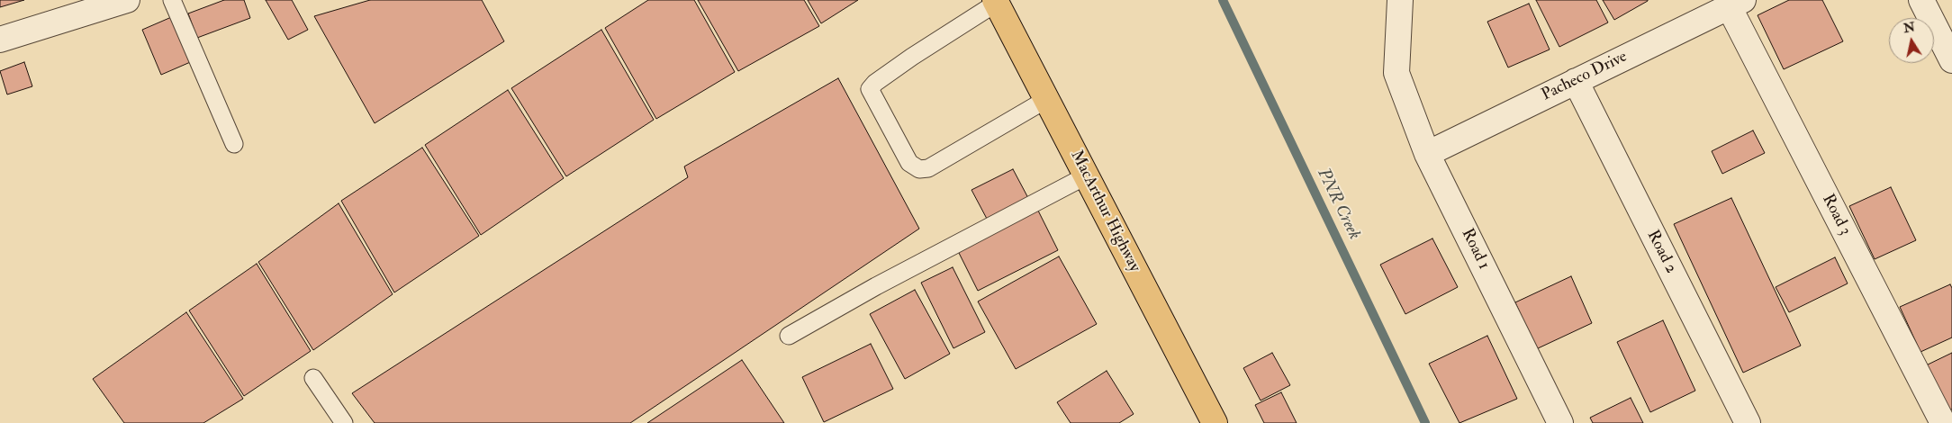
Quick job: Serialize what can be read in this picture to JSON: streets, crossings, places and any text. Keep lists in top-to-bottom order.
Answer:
{
  "streets": {
    "highway": ["MacArthur Highway"],
    "street": [
      "Pacheco Drive",
      "Road 3",
      "Road 1",
      "Road 2"
    ]
  },
  "crossings": [
    ["Pacheco Drive", "Road 3"],
    ["Pacheco Drive", "Road 1"],
    ["Pacheco Drive", "Road 2"]
  ],
  "water": ["PNR Creek"],
  "north": "top"
}
